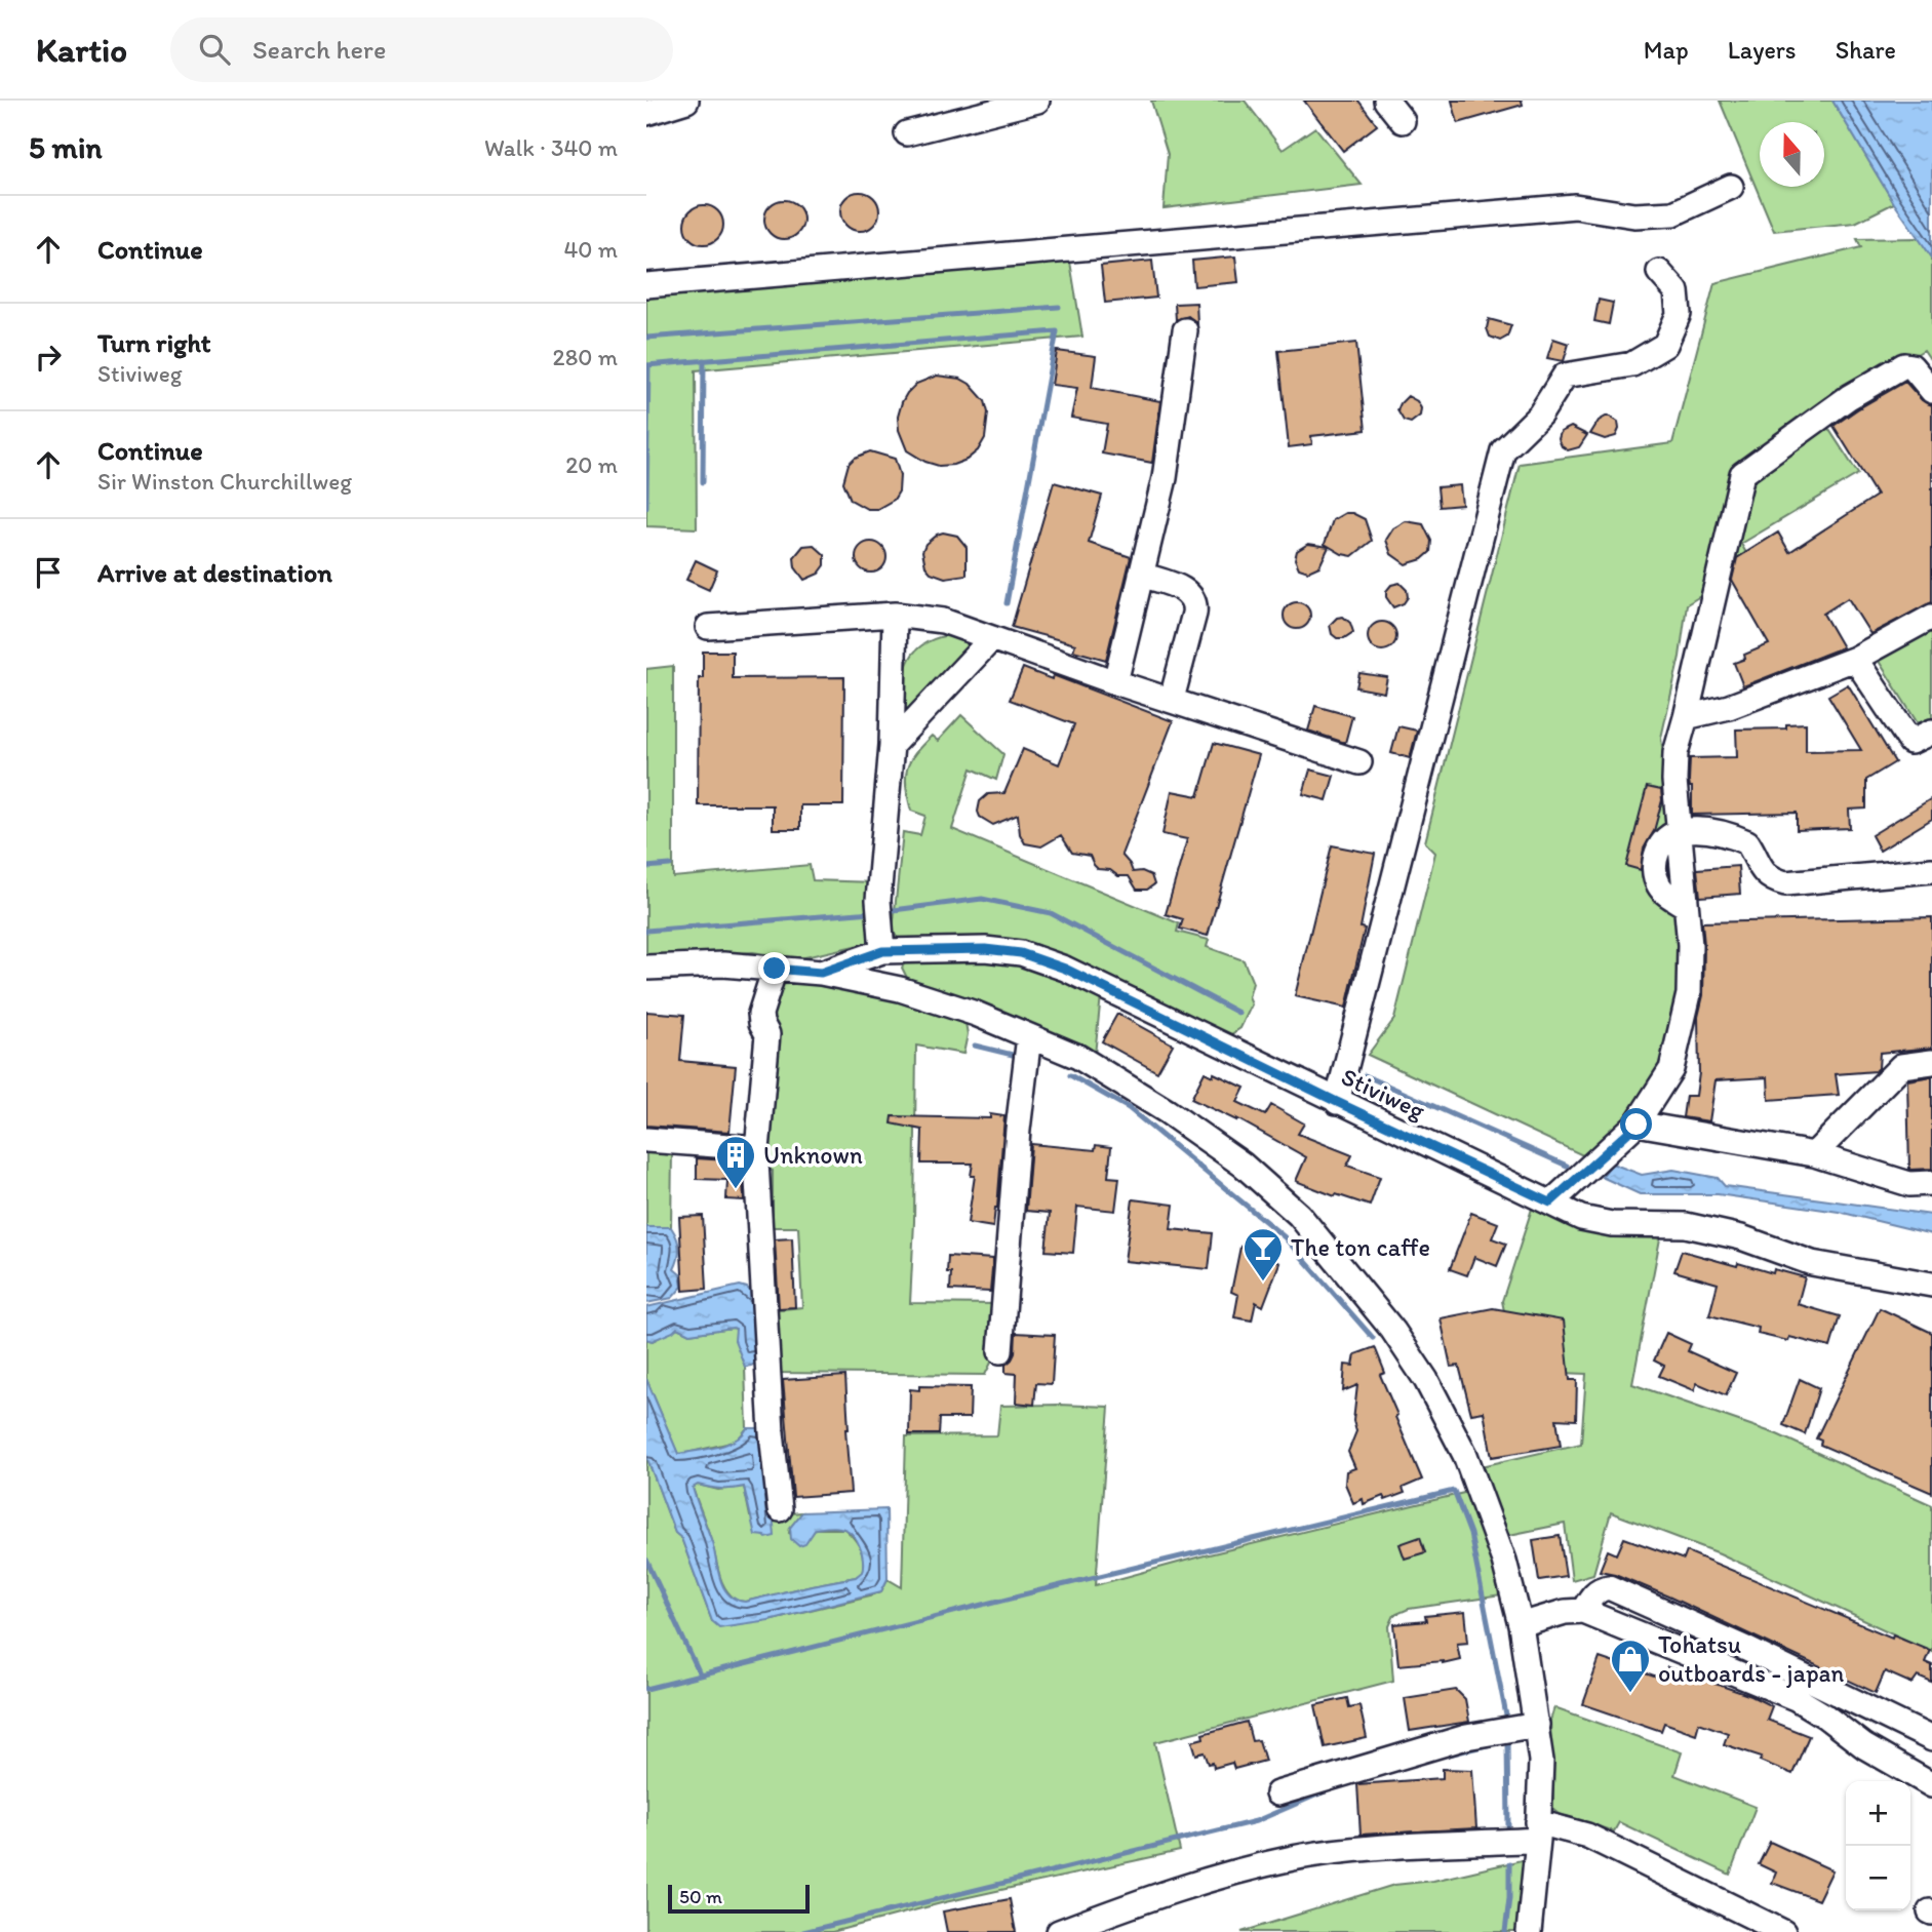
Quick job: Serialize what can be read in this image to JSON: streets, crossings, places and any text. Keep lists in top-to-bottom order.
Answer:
{
  "streets": {
    "street": ["Stiviweg"]
  },
  "places": {
    "building": ["Unknown"],
    "bar": ["The ton caffe"],
    "shop": ["Tohatsu outboards - japan"]
  },
  "scale_bar": "50 m",
  "north": "top",
  "page": {
    "header": "Kartio",
    "search": "Search here",
    "nav": ["Map", "Layers", "Share"],
    "heading": ["5 min", "Walk · 340 m"],
    "list": [
      ["Continue", "40 m"],
      ["Turn right", "Stiviweg", "280 m"],
      ["Continue", "Sir Winston Churchillweg", "20 m"],
      "Arrive at destination"
    ],
    "map_buttons": ["+", "−"],
    "scale": "50 m"
  }
}
